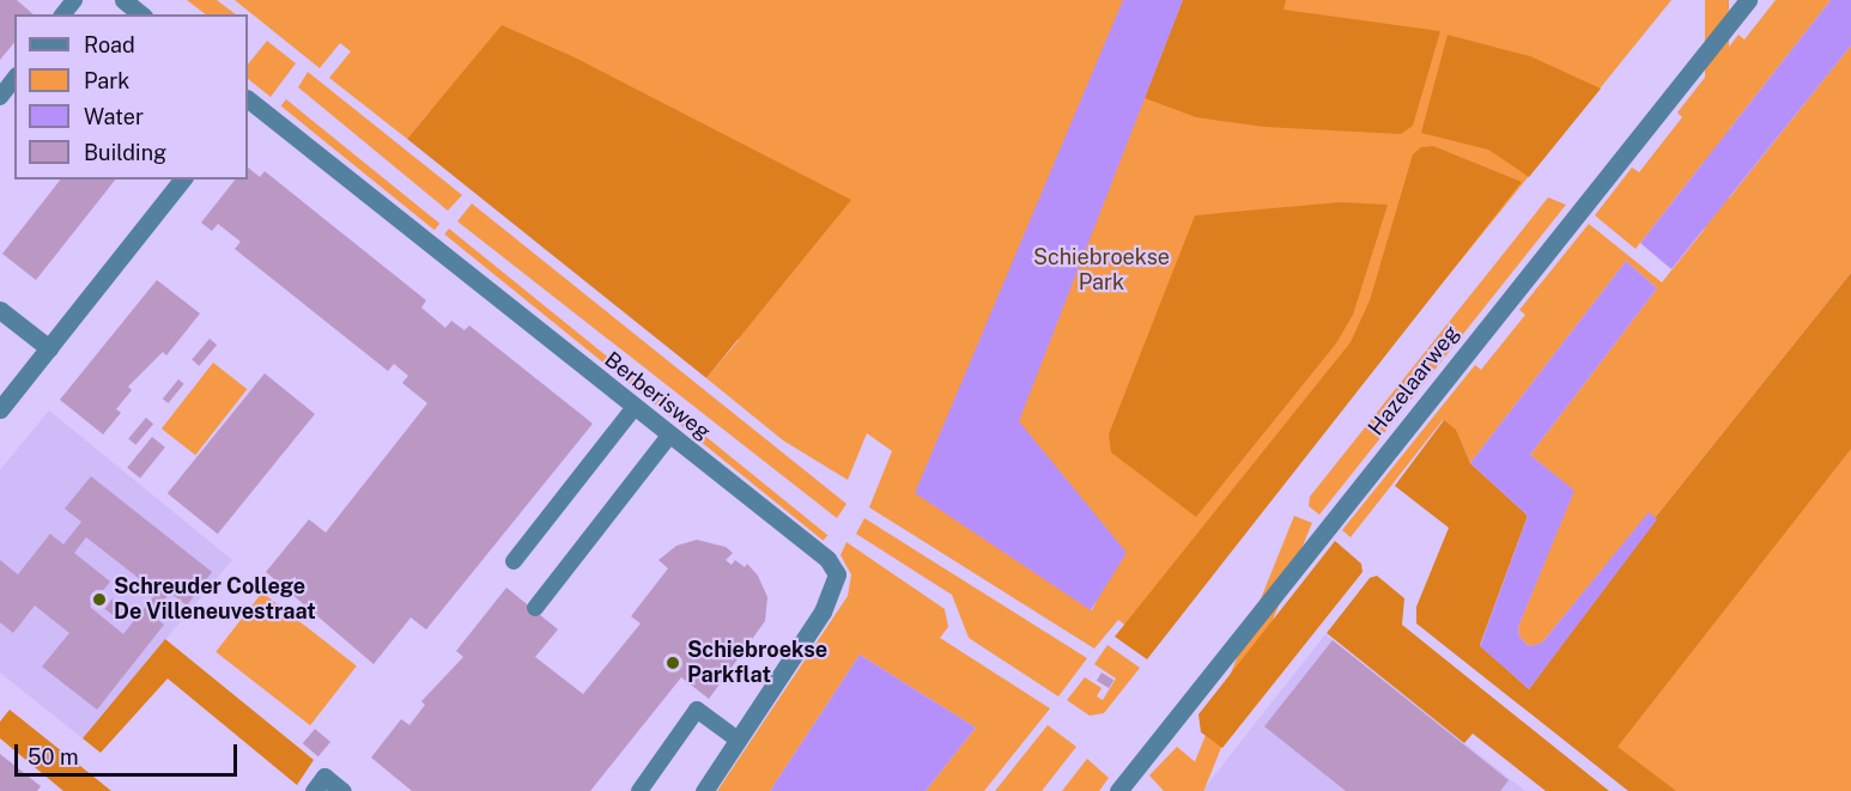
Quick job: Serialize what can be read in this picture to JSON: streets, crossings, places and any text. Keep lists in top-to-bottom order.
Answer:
{
  "streets": {
    "street": ["Hazelaarweg", "Berberisweg"]
  },
  "parks": ["Schiebroekse Park"],
  "places": ["Schreuder College De Villeneuvestraat", "Schiebroekse Parkflat"],
  "legend": [
    "Road",
    "Park",
    "Water",
    "Building"
  ],
  "scale_bar": "50 m"
}
